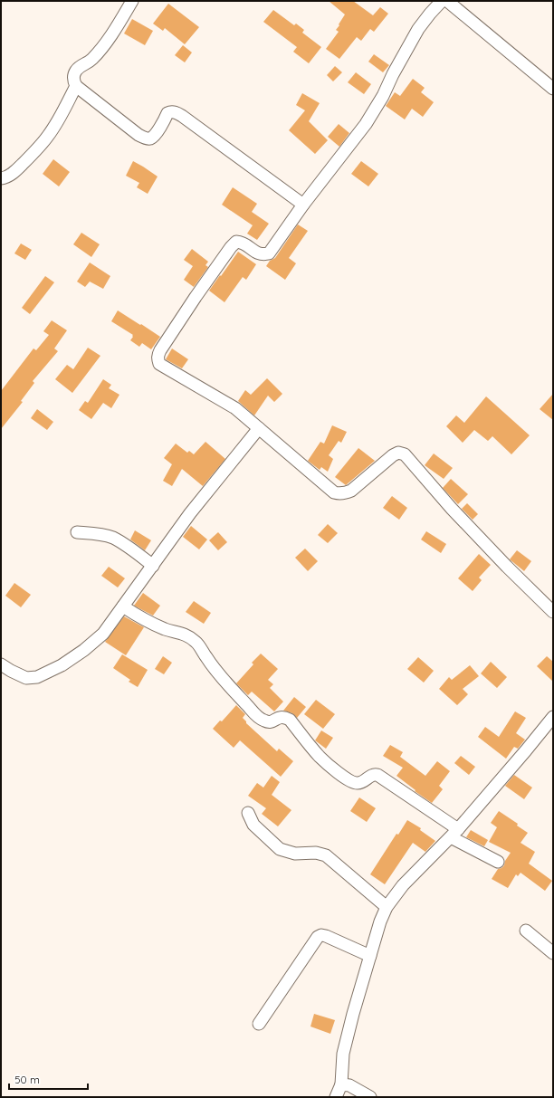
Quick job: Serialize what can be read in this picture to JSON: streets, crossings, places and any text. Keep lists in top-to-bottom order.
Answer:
{
  "scale_bar": "50 m"
}
